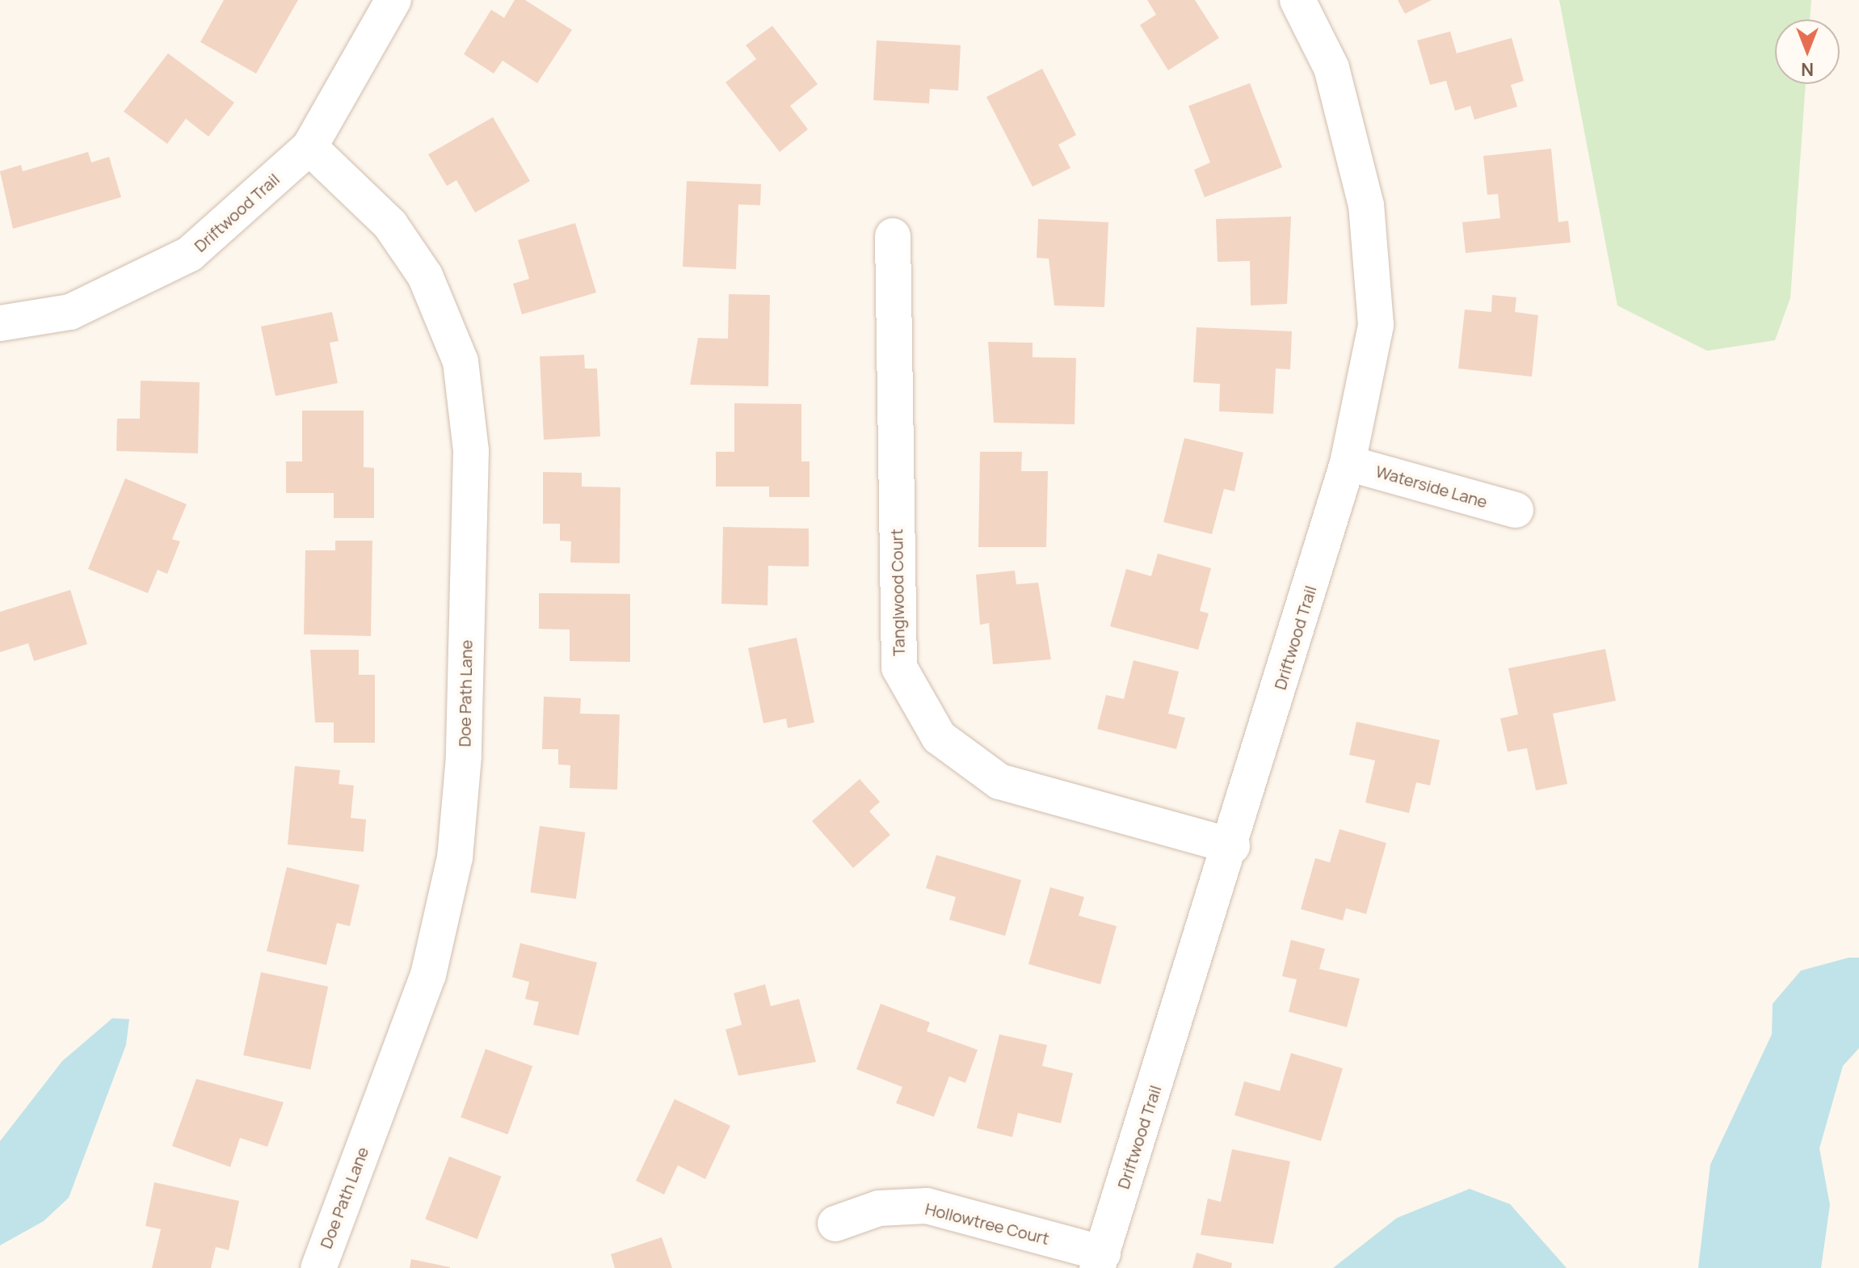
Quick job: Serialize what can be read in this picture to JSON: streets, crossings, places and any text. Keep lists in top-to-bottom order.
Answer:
{
  "streets": {
    "street": [
      "Driftwood Trail",
      "Waterside Lane",
      "Tanglwood Court",
      "Doe Path Lane",
      "Hollowtree Court"
    ]
  },
  "crossings": [
    ["Driftwood Trail", "Waterside Lane"],
    ["Driftwood Trail", "Tanglwood Court"],
    ["Driftwood Trail", "Doe Path Lane"],
    ["Driftwood Trail", "Hollowtree Court"]
  ],
  "north": "bottom"
}
